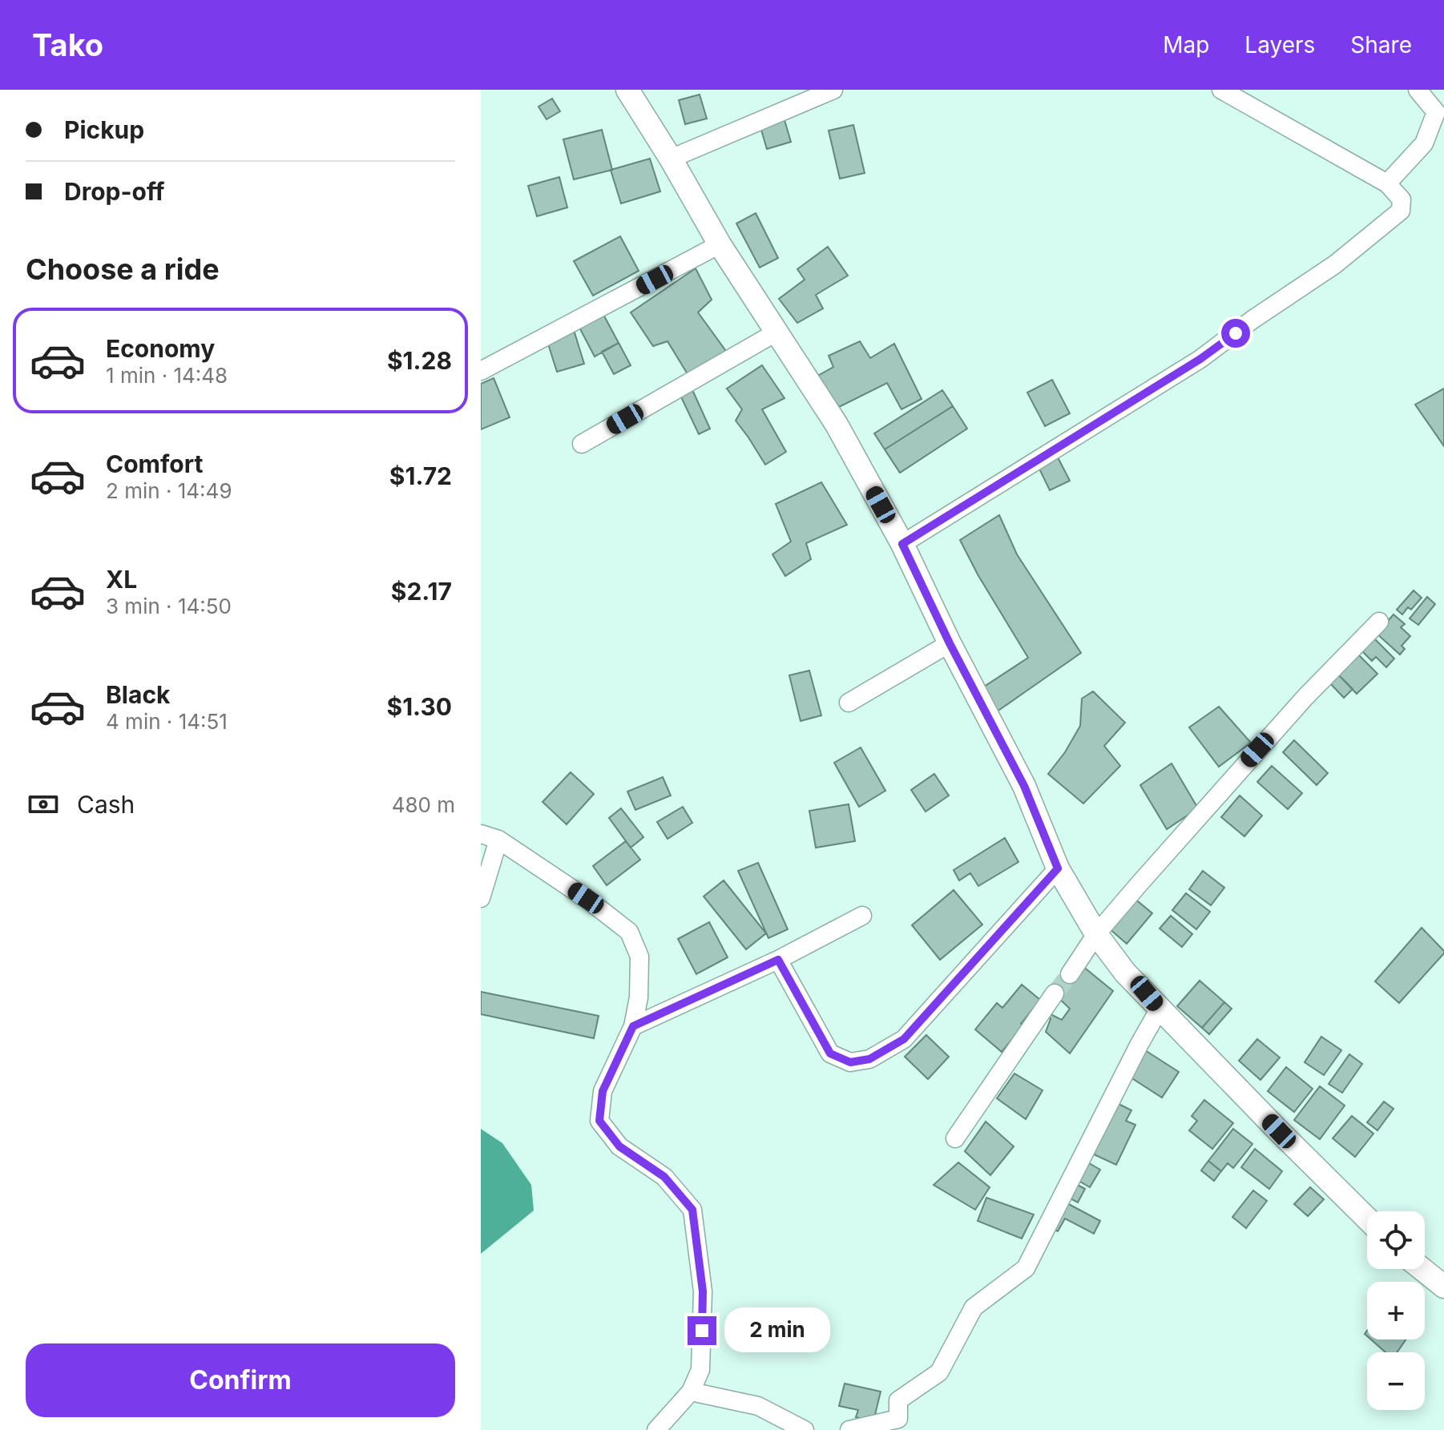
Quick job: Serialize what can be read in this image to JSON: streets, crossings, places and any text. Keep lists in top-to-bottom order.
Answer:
{
  "page": {
    "header": "Tako",
    "nav": ["Map", "Layers", "Share"],
    "banner": ["Pickup", "Drop-off"],
    "heading": "Choose a ride",
    "list": [
      {
        "name": "Economy",
        "note": "1 min · 14:48",
        "value": "$1.28"
      },
      {
        "name": "Comfort",
        "note": "2 min · 14:49",
        "value": "$1.72"
      },
      {
        "name": "XL",
        "note": "3 min · 14:50",
        "value": "$2.17"
      },
      {
        "name": "Black",
        "note": "4 min · 14:51",
        "value": "$1.30"
      }
    ],
    "pay": ["Cash", "480 m"],
    "map_buttons": ["+", "−"],
    "bubble": "2 min",
    "buttons": "Confirm"
  }
}
